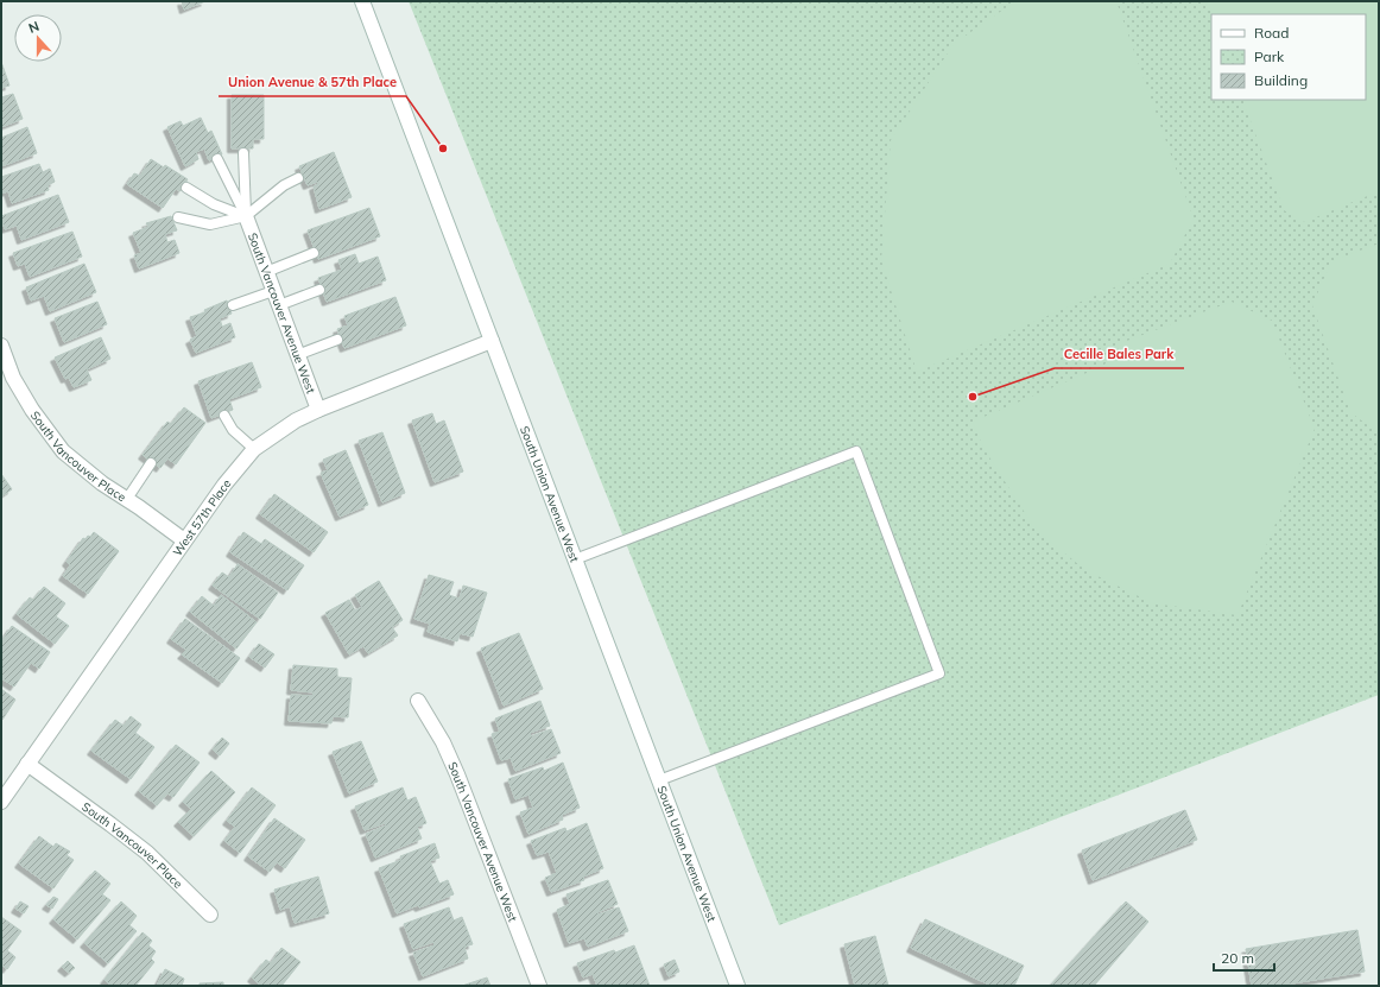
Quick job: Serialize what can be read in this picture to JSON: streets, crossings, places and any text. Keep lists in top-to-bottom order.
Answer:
{
  "streets": {
    "street": [
      "South Vancouver Avenue West",
      "South Vancouver Place",
      "South Union Avenue West",
      "West 57th Place"
    ]
  },
  "crossings": [
    ["South Vancouver Avenue West", "West 57th Place"],
    ["South Vancouver Place", "West 57th Place"],
    ["South Union Avenue West", "West 57th Place"]
  ],
  "places": ["Union Avenue & 57th Place", "Cecille Bales Park"],
  "legend": ["Road", "Park", "Building"],
  "scale_bar": "20 m",
  "north": "top"
}
